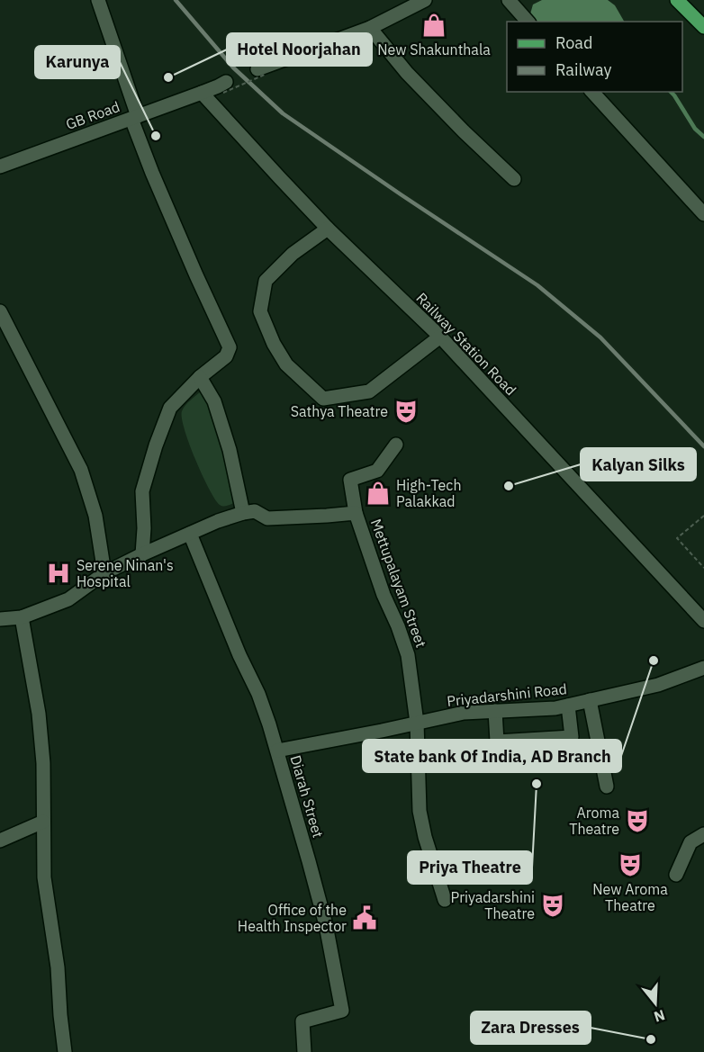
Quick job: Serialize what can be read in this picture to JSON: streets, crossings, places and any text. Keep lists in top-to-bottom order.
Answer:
{
  "streets": {
    "street": [
      "GB Road",
      "Railway Station Road",
      "Mettupalayam Street",
      "Priyadarshini Road",
      "Diarah Street"
    ]
  },
  "crossings": [
    ["GB Road", "Railway Station Road"],
    ["Mettupalayam Street", "Priyadarshini Road"],
    ["Priyadarshini Road", "Diarah Street"]
  ],
  "places": {
    "shop": ["New Shakunthala", "High-Tech Palakkad"],
    "other": [
      "Hotel Noorjahan",
      "Karunya",
      "Kalyan Silks",
      "State bank Of India, AD Branch",
      "Priya Theatre",
      "Zara Dresses"
    ],
    "theatre": [
      "Sathya Theatre",
      "Aroma Theatre",
      "New Aroma Theatre",
      "Priyadarshini Theatre"
    ],
    "hospital": ["Serene Ninan's Hospital"],
    "public building": ["Office of the Health Inspector"]
  },
  "legend": ["Road", "Railway"],
  "north": "bottom"
}
